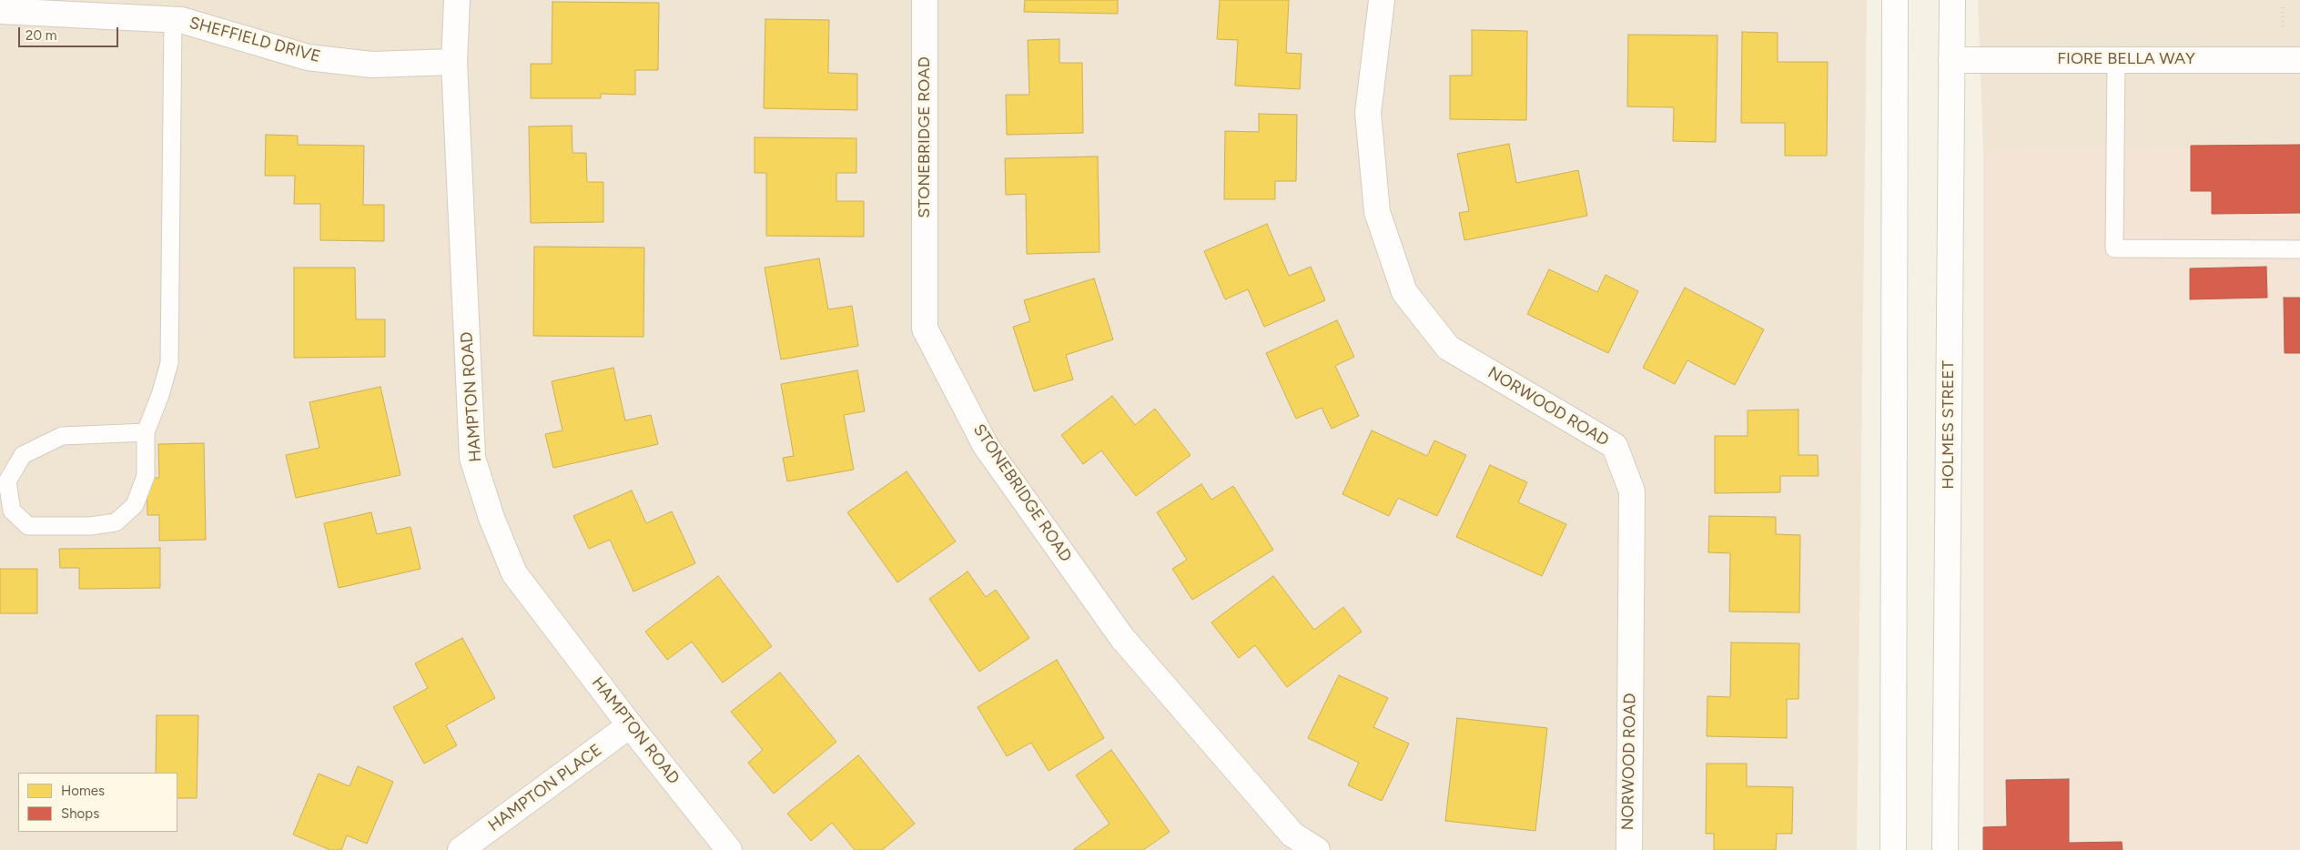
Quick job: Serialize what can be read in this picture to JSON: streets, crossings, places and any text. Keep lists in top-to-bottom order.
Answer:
{
  "streets": {
    "street": [
      "SHEFFIELD DRIVE",
      "FIORE BELLA WAY",
      "STONEBRIDGE ROAD",
      "HAMPTON ROAD",
      "NORWOOD ROAD",
      "HOLMES STREET",
      "HAMPTON PLACE"
    ]
  },
  "crossings": [
    ["SHEFFIELD DRIVE", "HAMPTON ROAD"],
    ["FIORE BELLA WAY", "HOLMES STREET"],
    ["HAMPTON ROAD", "HAMPTON PLACE"]
  ],
  "legend": ["Homes", "Shops"],
  "scale_bar": "20 m"
}
